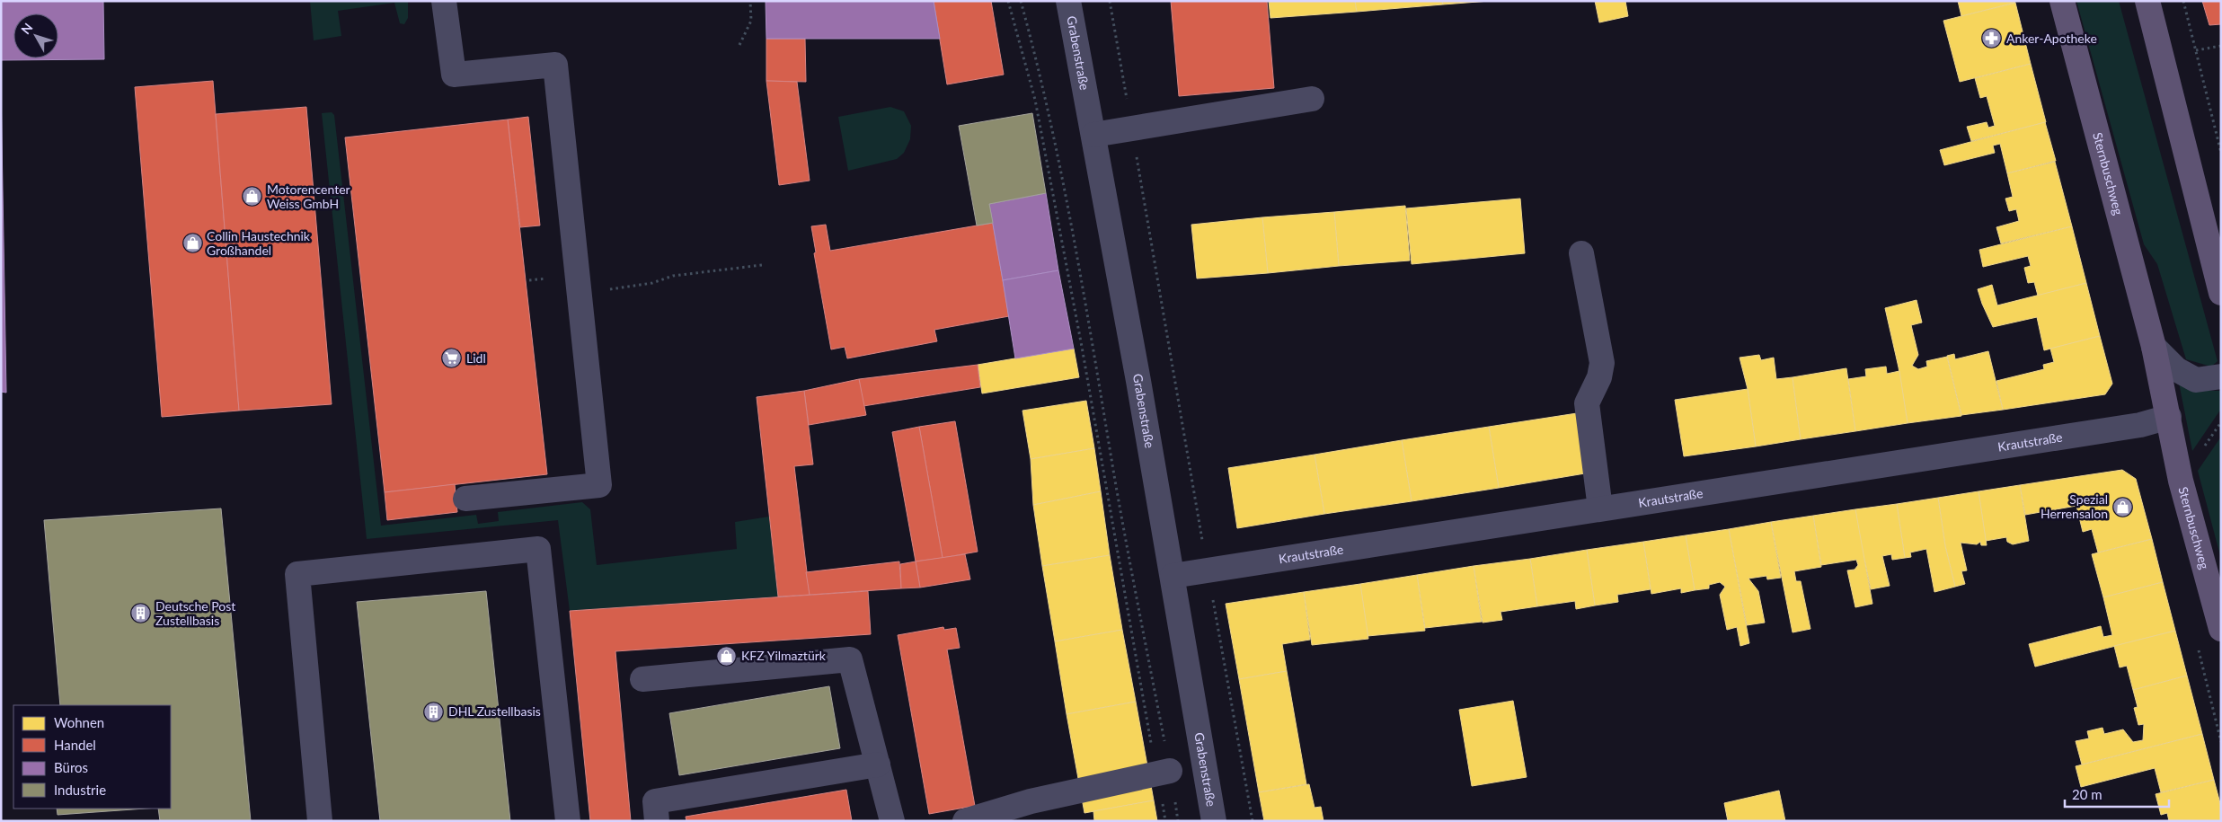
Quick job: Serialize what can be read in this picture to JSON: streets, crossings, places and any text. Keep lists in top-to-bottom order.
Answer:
{
  "streets": {
    "main road": ["Sternbuschweg"],
    "street": ["Grabenstraße", "Krautstraße"]
  },
  "crossings": [
    ["Grabenstraße", "Krautstraße"],
    ["Sternbuschweg", "Krautstraße"]
  ],
  "places": {
    "pharmacy": ["Anker-Apotheke"],
    "shop": [
      "Motorencenter Weiss GmbH",
      "Collin Haustechnik Großhandel",
      "Spezial Herrensalon",
      "KFZ Yilmaztürk"
    ],
    "supermarket": ["Lidl"],
    "building": ["Deutsche Post Zustellbasis", "DHL Zustellbasis"]
  },
  "legend": [
    "Wohnen",
    "Handel",
    "Büros",
    "Industrie"
  ],
  "scale_bar": "20 m",
  "north": "top left"
}
